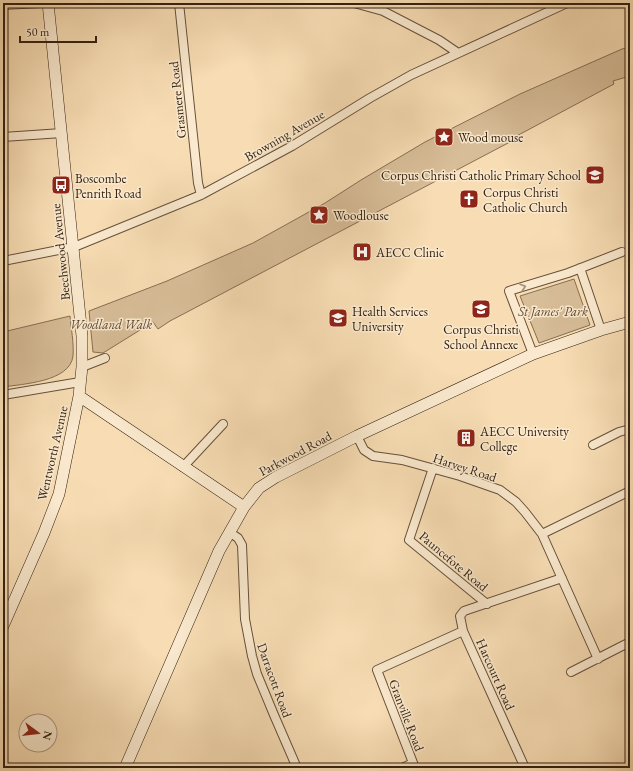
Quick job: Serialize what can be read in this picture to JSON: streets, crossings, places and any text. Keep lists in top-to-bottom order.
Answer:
{
  "streets": {
    "street": [
      "Grasmere Road",
      "Browning Avenue",
      "Beechwood Avenue",
      "Wentworth Avenue",
      "Parkwood Road",
      "Harvey Road",
      "Pauncefote Road",
      "Harcourt Road",
      "Darracott Road",
      "Granville Road"
    ]
  },
  "crossings": [
    ["Grasmere Road", "Browning Avenue"],
    ["Browning Avenue", "Beechwood Avenue"],
    ["Beechwood Avenue", "Wentworth Avenue"],
    ["Parkwood Road", "Harvey Road"],
    ["Parkwood Road", "Darracott Road"],
    ["Harvey Road", "Pauncefote Road"],
    ["Pauncefote Road", "Harcourt Road"],
    ["Harcourt Road", "Granville Road"]
  ],
  "parks": ["St James' Park", "Woodland Walk"],
  "places": {
    "place": ["Wood mouse", "Woodlouse"],
    "school or university": ["Corpus Christi Catholic Primary School", "Corpus Christi School Annexe", "Health Services University"],
    "bus stop": ["Boscombe Penrith Road"],
    "church": ["Corpus Christi Catholic Church"],
    "hospital": ["AECC Clinic"],
    "building": ["AECC University College"]
  },
  "scale_bar": "50 m",
  "north": "right"
}
